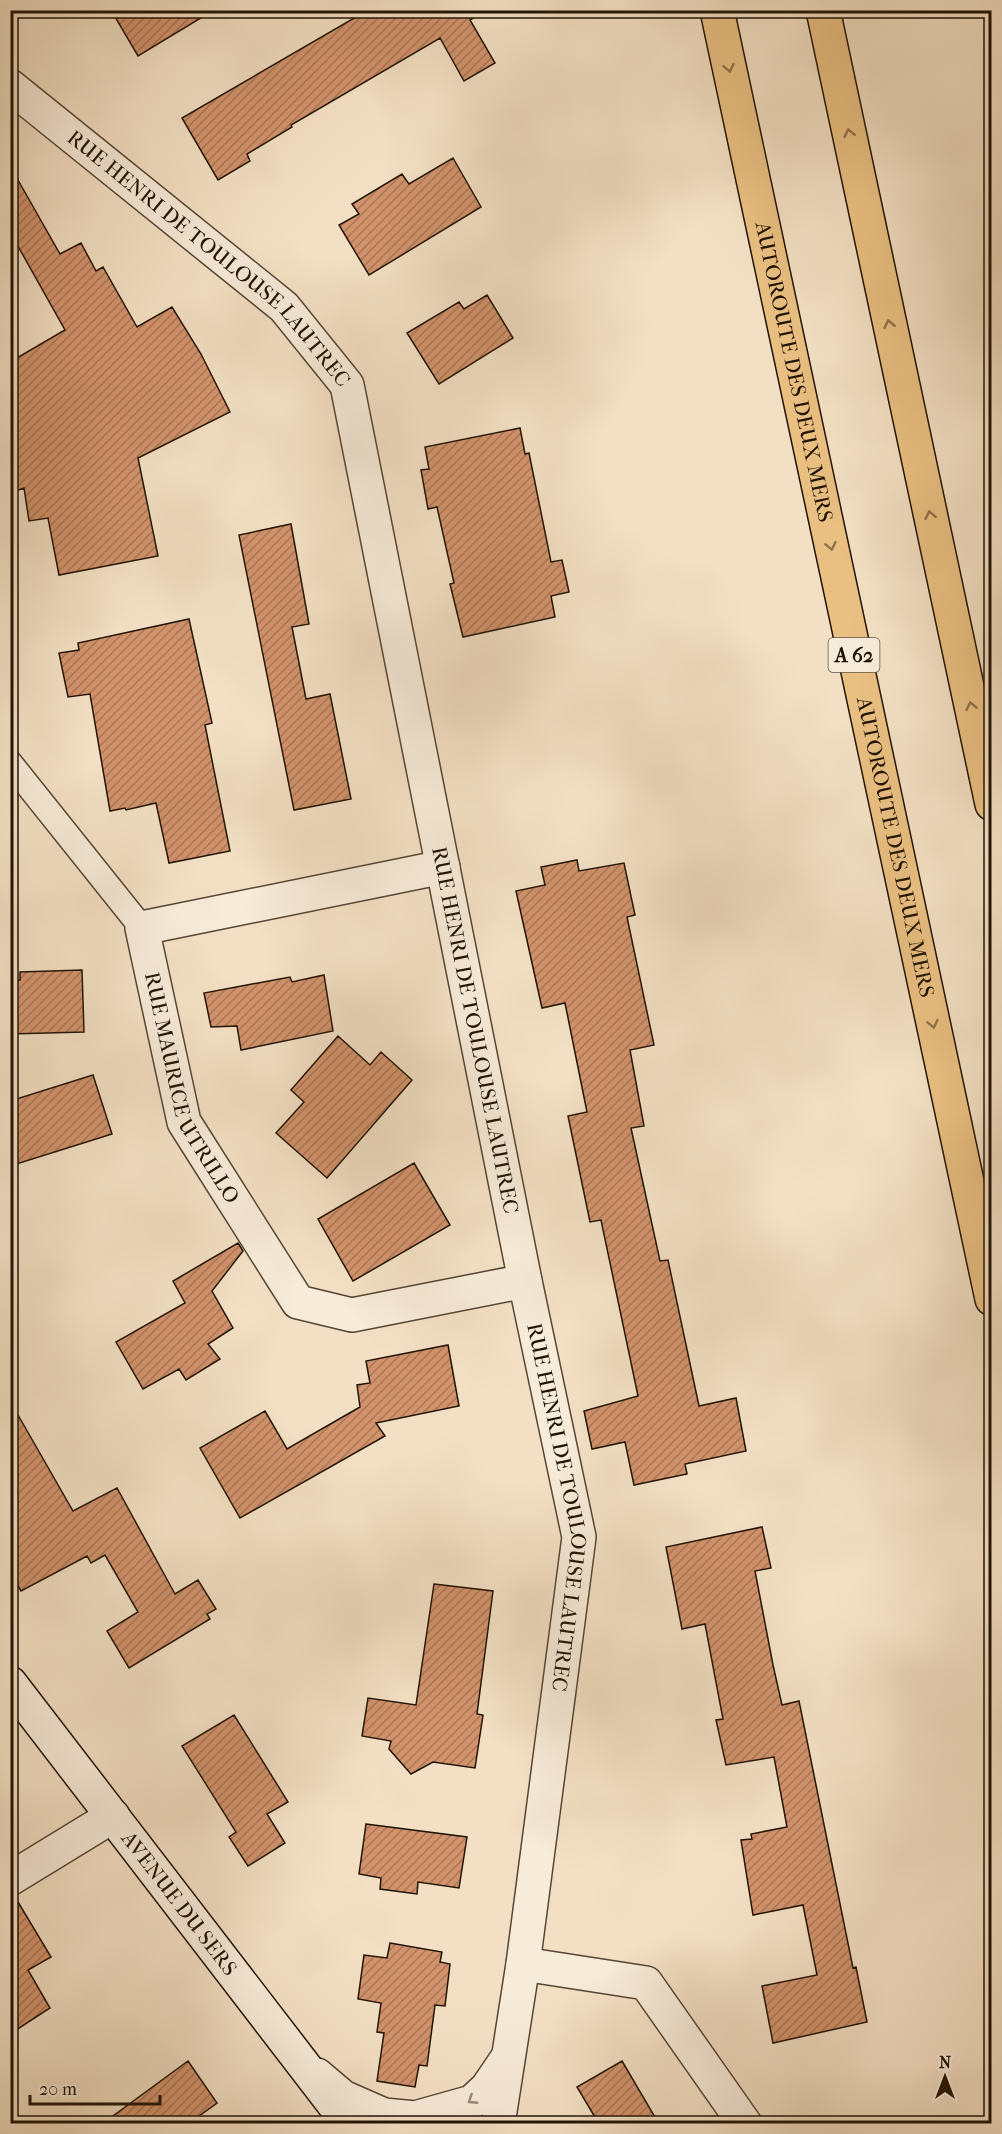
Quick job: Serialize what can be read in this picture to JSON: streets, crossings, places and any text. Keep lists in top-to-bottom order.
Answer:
{
  "streets": {
    "highway": ["AUTOROUTE DES DEUX MERS", "A 62"],
    "street": ["RUE HENRI DE TOULOUSE LAUTREC", "RUE MAURICE UTRILLO", "AVENUE DU SERS"]
  },
  "crossings": [
    ["RUE HENRI DE TOULOUSE LAUTREC", "RUE MAURICE UTRILLO"]
  ],
  "scale_bar": "20 m",
  "north": "top"
}
